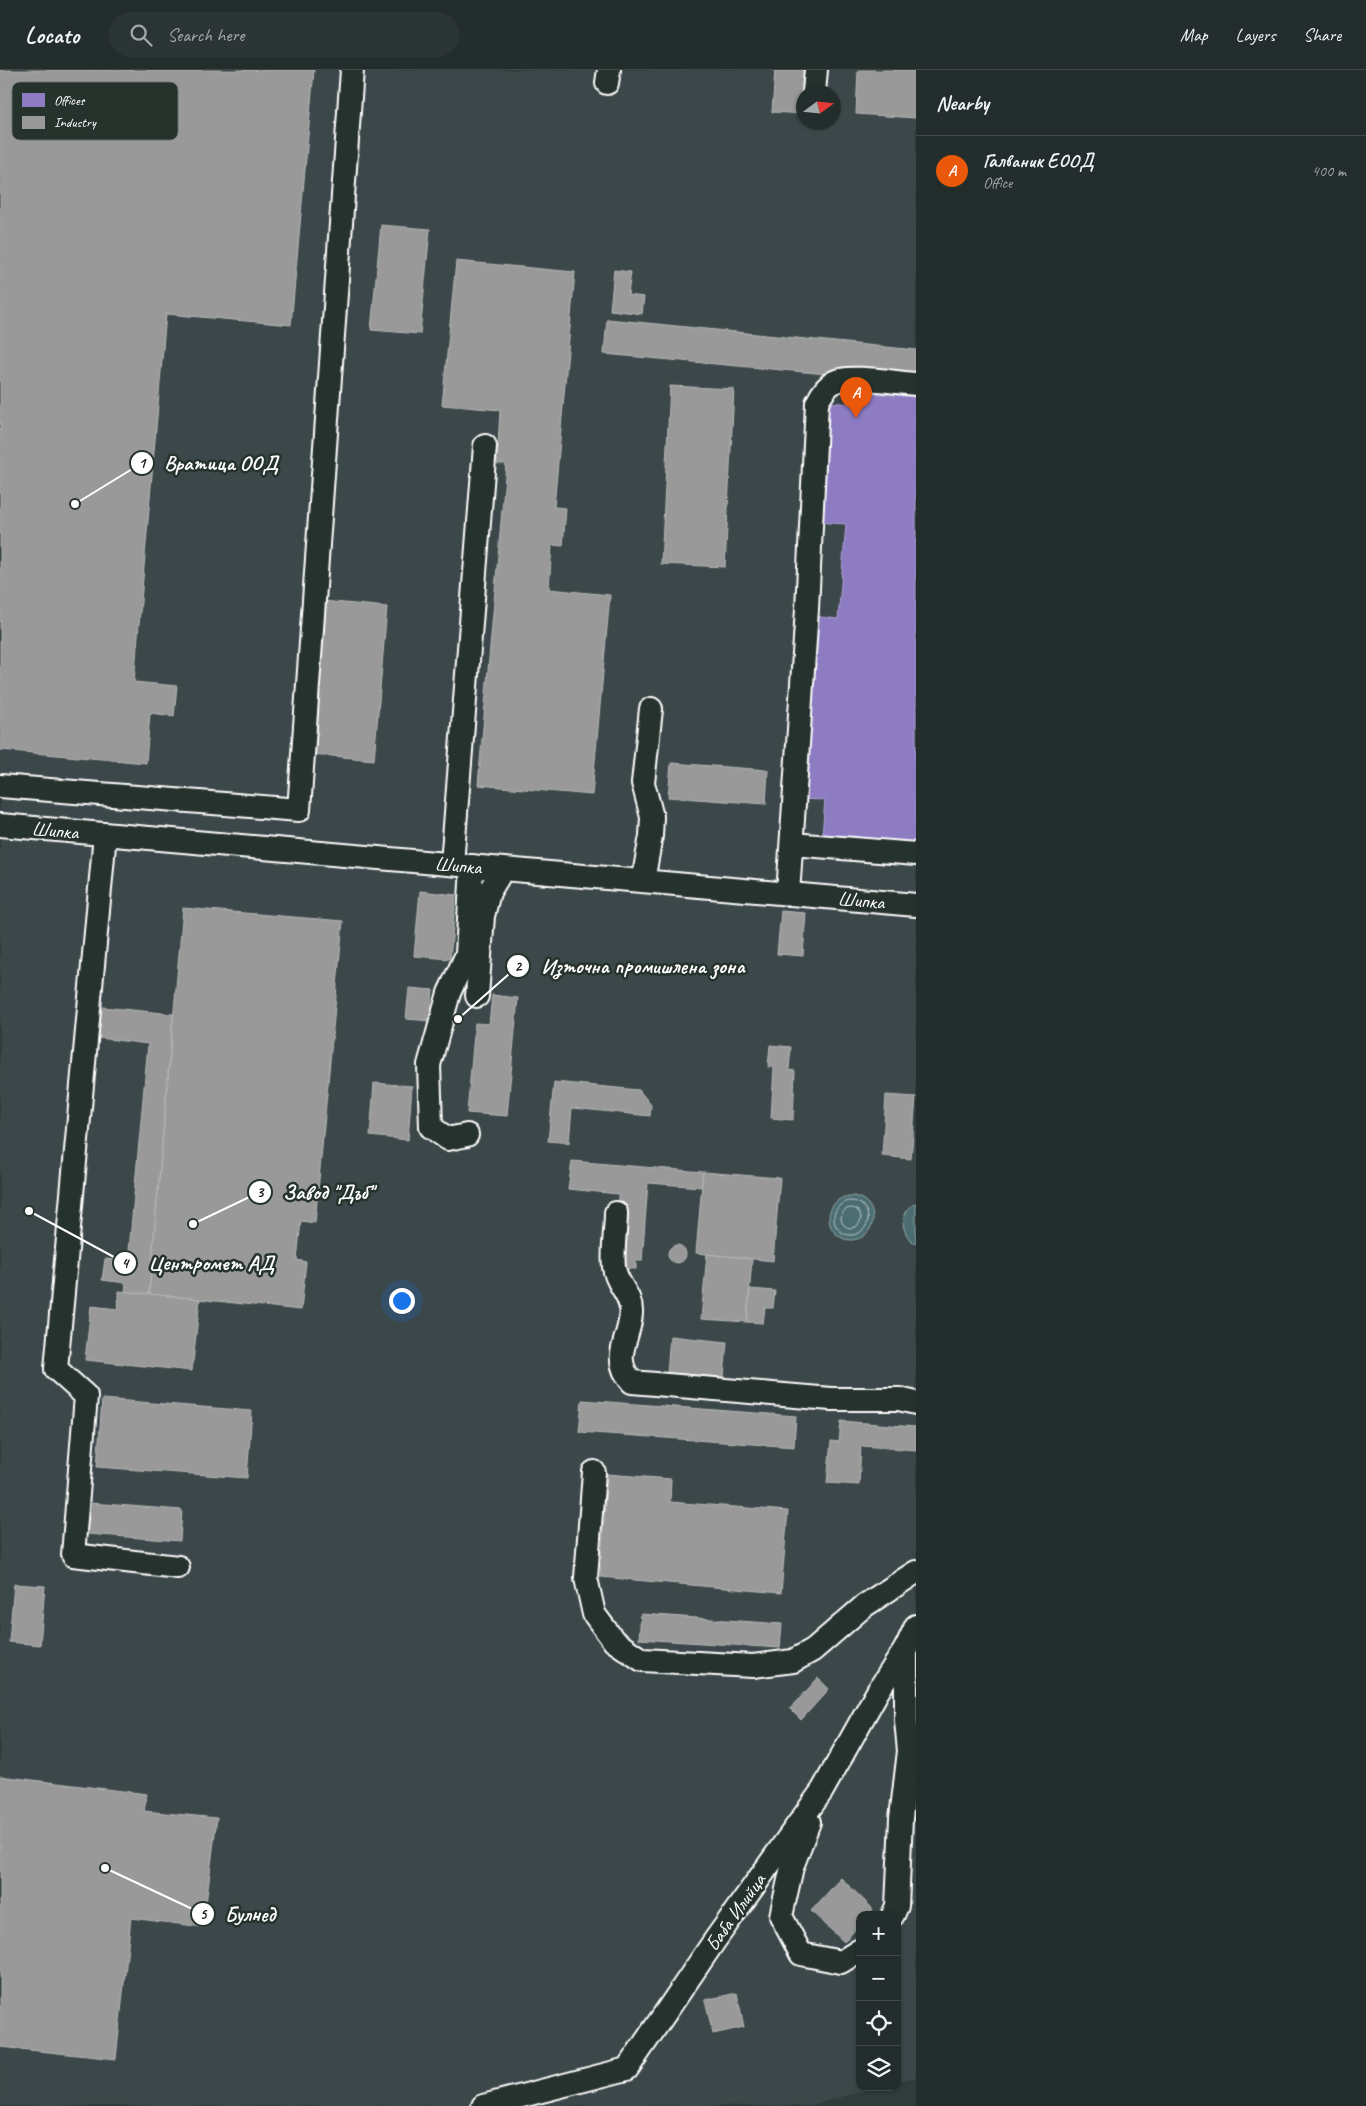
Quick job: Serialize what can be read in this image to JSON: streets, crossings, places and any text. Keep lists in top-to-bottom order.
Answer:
{
  "streets": {
    "street": ["Шипка", "Баба Илийца"]
  },
  "places": [
    "Вратица ООД",
    "Източна промишлена зона",
    "Центромет АД",
    "Завод \"Дъб\"",
    "Булнед"
  ],
  "legend": ["Offices", "Industry"],
  "north": "right",
  "page": {
    "header": "Locato",
    "search": "Search here",
    "nav": ["Map", "Layers", "Share"],
    "heading": "Nearby",
    "list": [
      {
        "mark": "A",
        "name": "Галваник ЕООД",
        "note": "Office",
        "value": "400 m"
      }
    ],
    "pins": "A",
    "map_buttons": ["+", "−"]
  }
}
